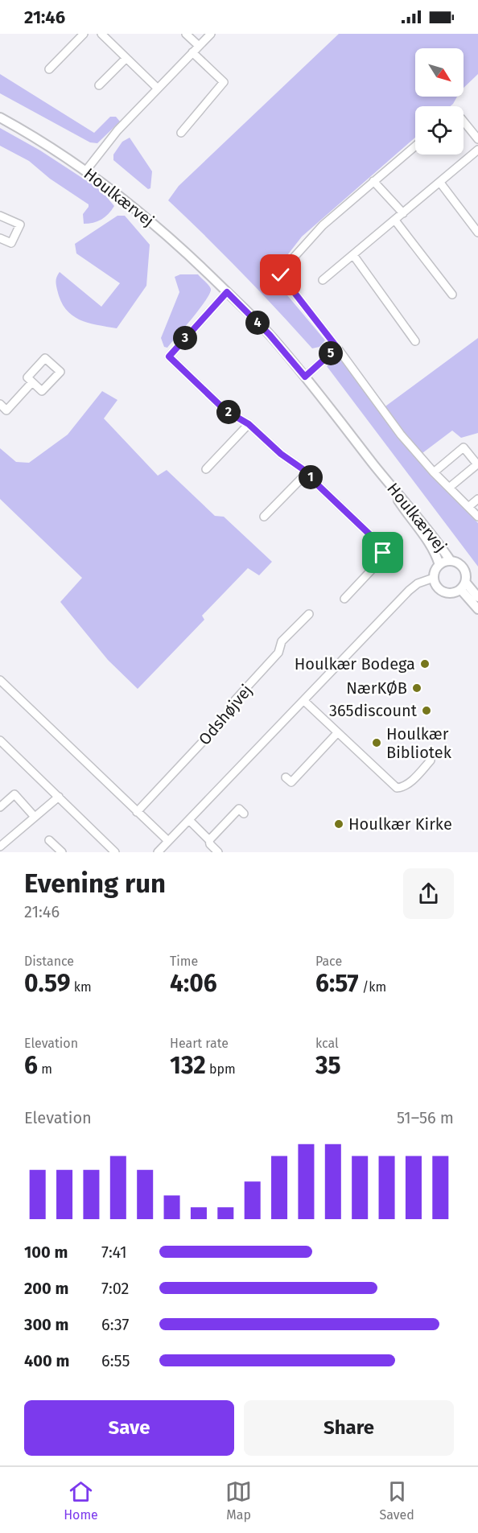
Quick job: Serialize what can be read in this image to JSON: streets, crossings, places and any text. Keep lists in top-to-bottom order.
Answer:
{
  "streets": {
    "street": ["Houlkærvej", "Odshøjvej"]
  },
  "places": [
    "Houlkær Bodega",
    "NærKØB",
    "365discount",
    "Houlkær Bibliotek",
    "Houlkær Kirke"
  ],
  "north": "bottom right",
  "page": {
    "status": "21:46",
    "pins": [
      "4",
      "3",
      "5",
      "2",
      "1"
    ],
    "heading": ["Evening run", "21:46"],
    "stats": [
      ["Distance", "0.59 km"],
      ["Time", "4:06"],
      ["Pace", "6:57 /km"],
      ["Elevation", "6 m"],
      ["Heart rate", "132 bpm"],
      ["kcal", "35"]
    ],
    "chart": ["Elevation", "51–56 m"],
    "list": [
      {
        "name": "100 m",
        "note": "7:41"
      },
      {
        "name": "200 m",
        "note": "7:02"
      },
      {
        "name": "300 m",
        "note": "6:37"
      },
      {
        "name": "400 m",
        "note": "6:55"
      }
    ],
    "buttons": ["Save", "Share"],
    "tabs": ["Home", "Map", "Saved"]
  }
}
